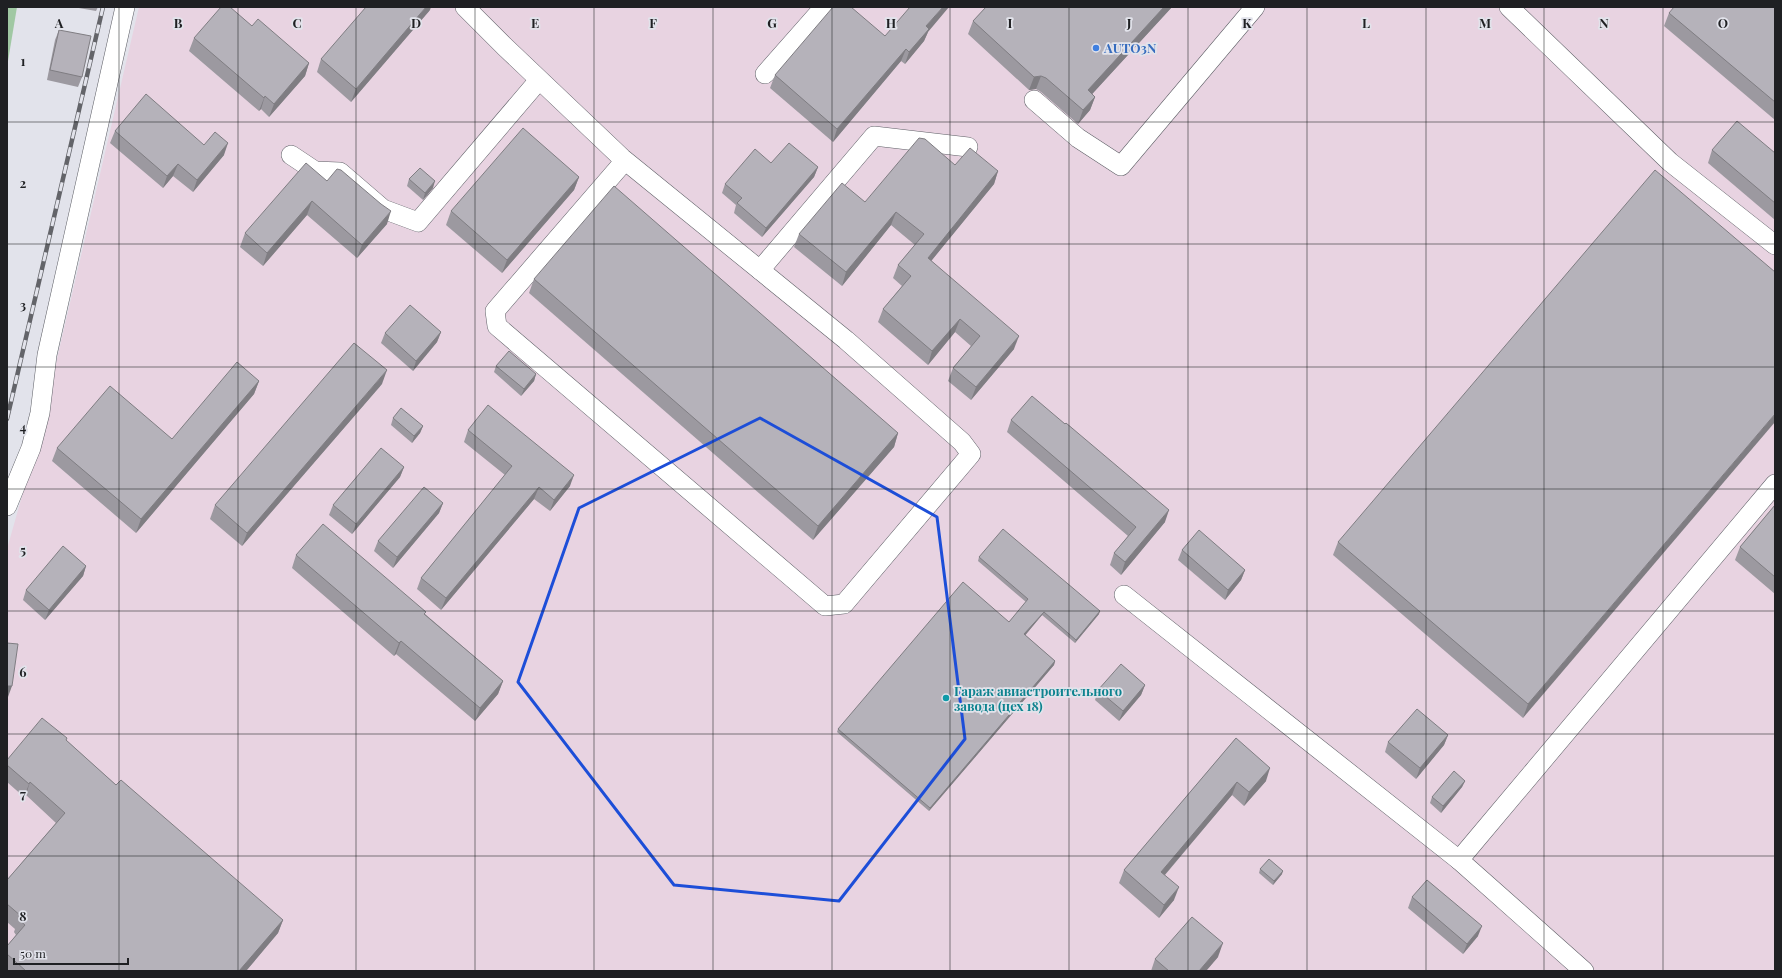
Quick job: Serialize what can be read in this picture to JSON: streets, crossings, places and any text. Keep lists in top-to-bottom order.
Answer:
{
  "places": ["AUTO3N", "Гараж авиастроительного завода (цех 18)"],
  "scale_bar": "50 m",
  "grid": {
    "columns": [
      "A",
      "B",
      "C",
      "D",
      "E",
      "F",
      "G",
      "H",
      "I",
      "J",
      "K",
      "L",
      "M",
      "N",
      "O"
    ],
    "rows": [
      "1",
      "2",
      "3",
      "4",
      "5",
      "6",
      "7",
      "8"
    ]
  }
}
